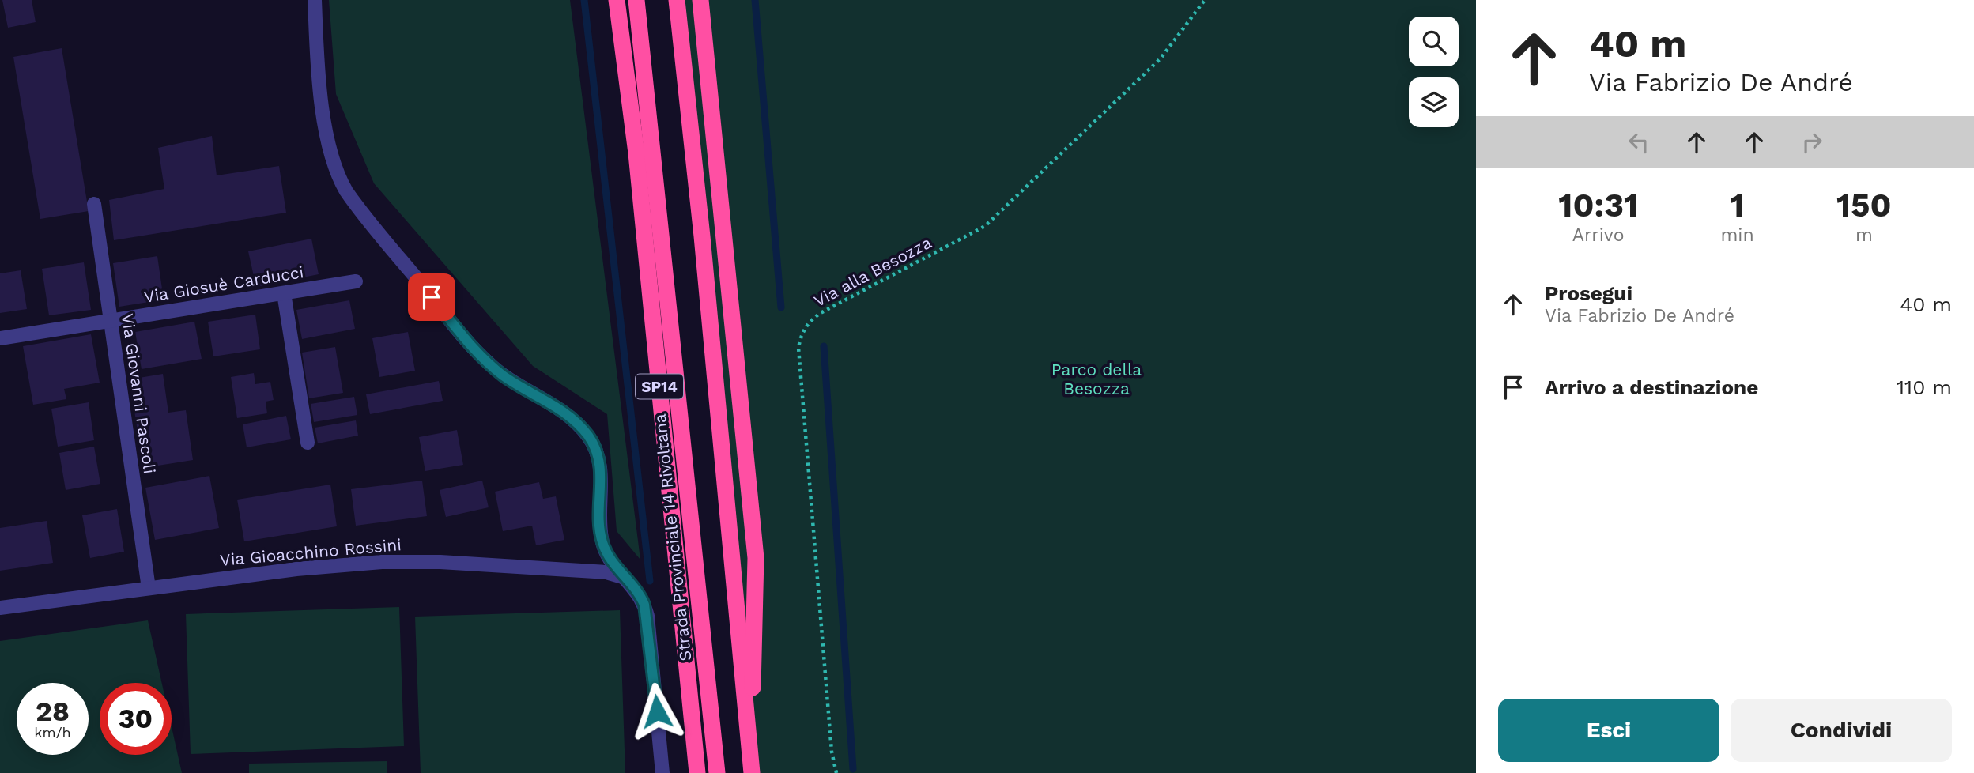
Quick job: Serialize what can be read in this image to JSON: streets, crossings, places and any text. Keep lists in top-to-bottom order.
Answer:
{
  "streets": {
    "highway": ["SP14", "Strada Provinciale 14 Rivoltana"],
    "street": ["Via Giosuè Carducci", "Via Giovanni Pascoli", "Via Gioacchino Rossini"],
    "path": ["Via alla Besozza"]
  },
  "crossings": [
    ["Via Giosuè Carducci", "Via Giovanni Pascoli"],
    ["Via Giovanni Pascoli", "Via Gioacchino Rossini"]
  ],
  "parks": ["Parco della Besozza"],
  "page": {
    "turn": ["40 m", "Via Fabrizio De André"],
    "eta": [
      "10:31",
      "Arrivo",
      "1",
      "min",
      "150",
      "m"
    ],
    "list": [
      {
        "name": "Prosegui",
        "note": "Via Fabrizio De André",
        "value": "40 m"
      },
      {
        "name": "Arrivo a destinazione",
        "value": "110 m"
      }
    ],
    "speed": "28 km/h",
    "limit": "30",
    "buttons": ["Esci", "Condividi"]
  }
}
